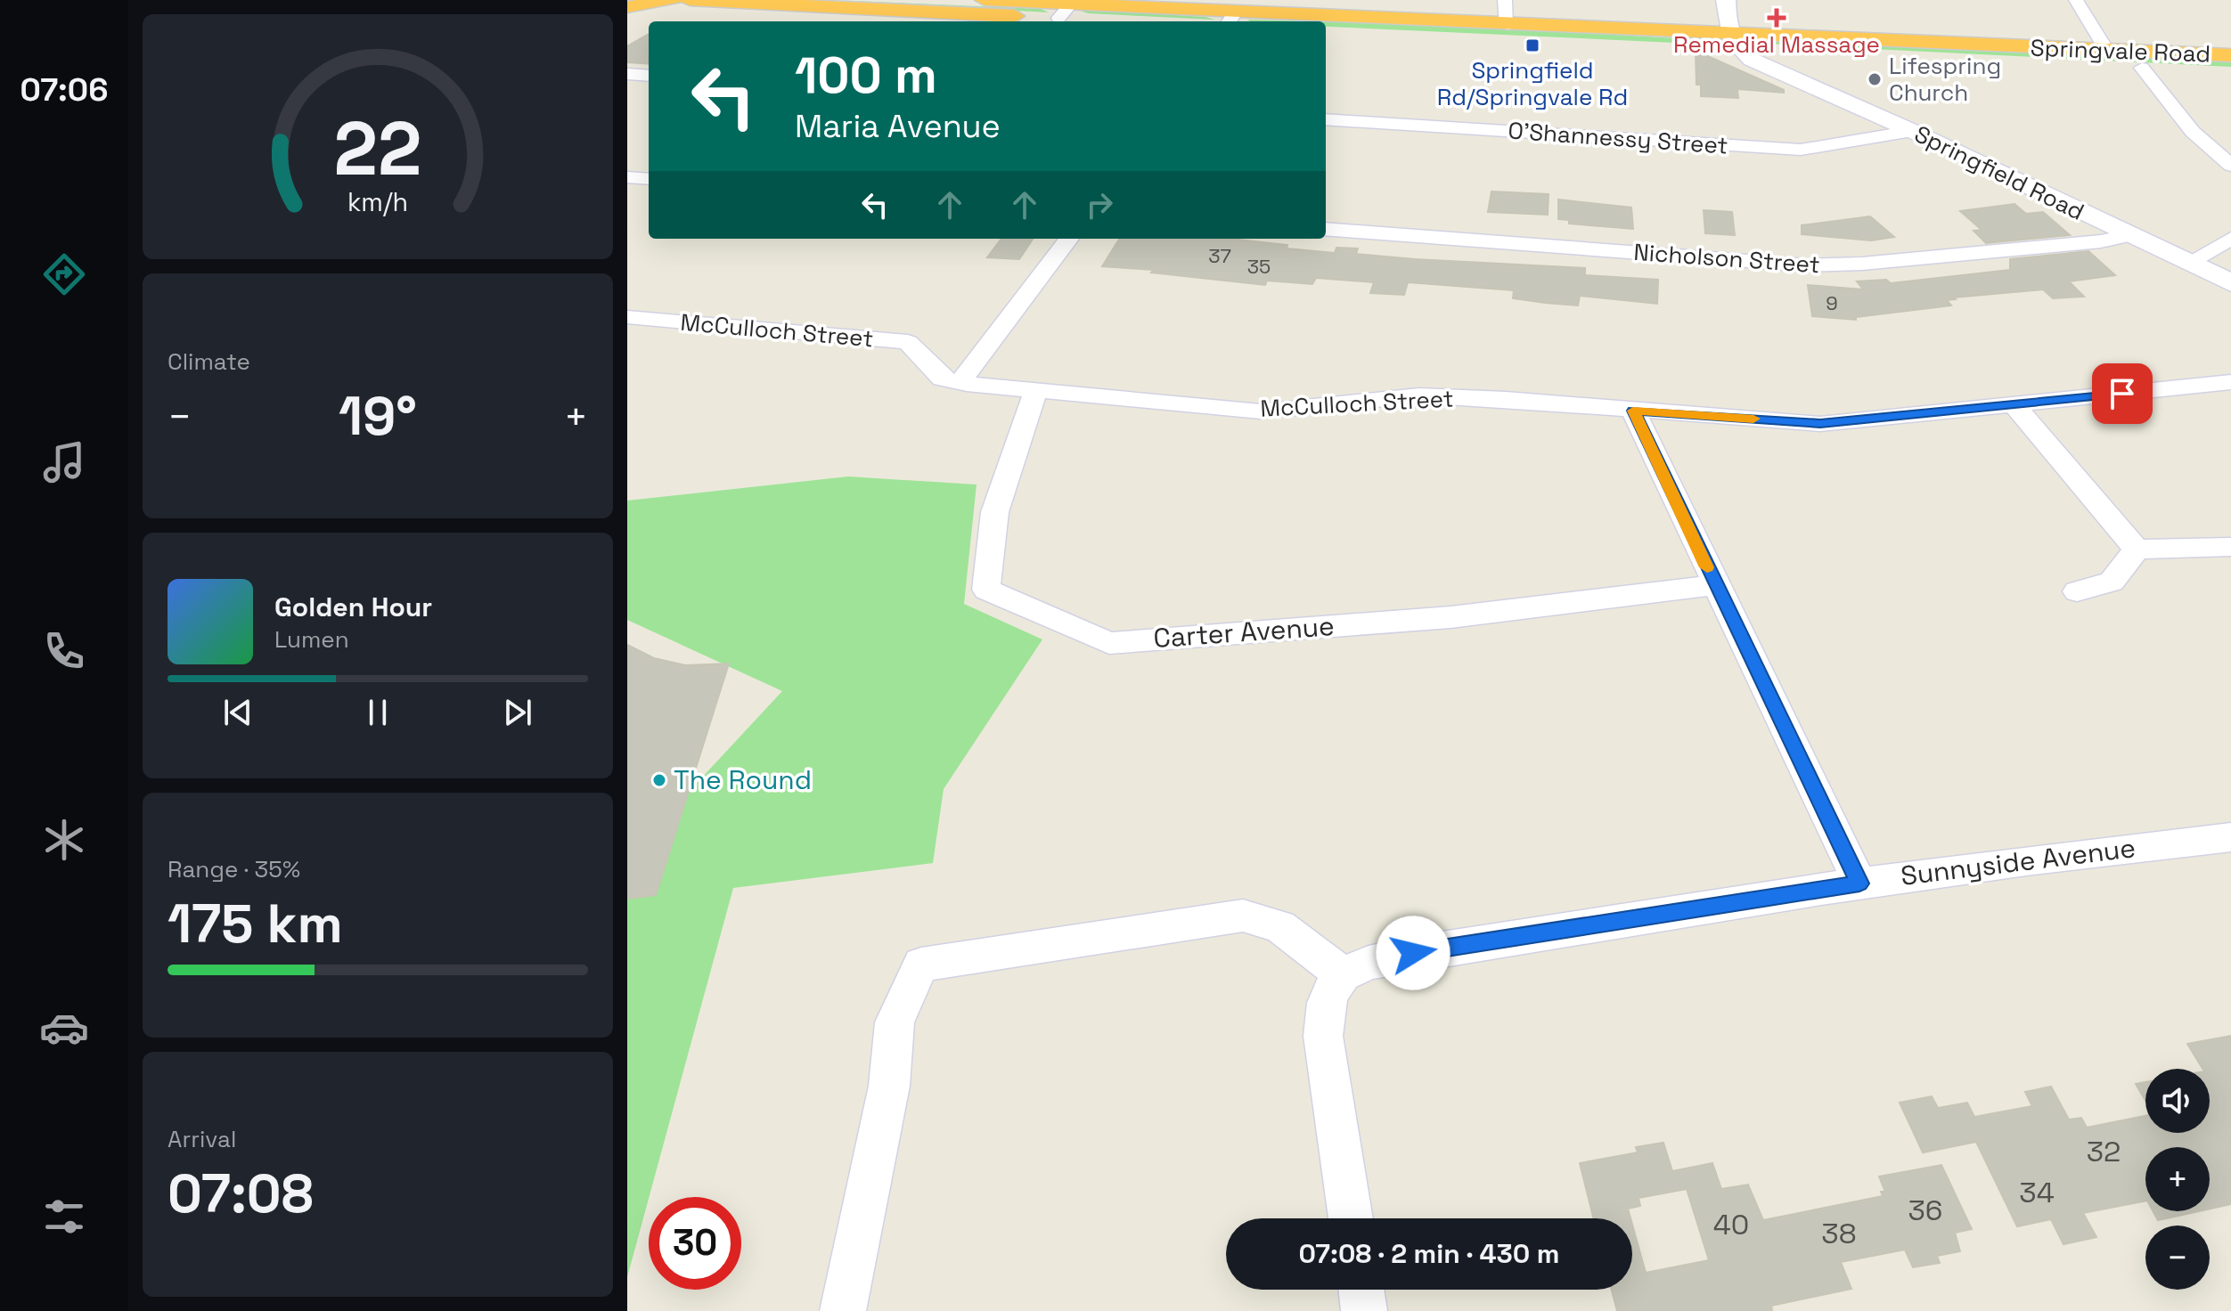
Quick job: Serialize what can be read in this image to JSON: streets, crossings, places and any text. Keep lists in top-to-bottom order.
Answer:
{
  "streets": {
    "highway": ["Springvale Road"],
    "main road": ["Springfield Road"],
    "street": [
      "O'Shannessy Street",
      "Nicholson Street",
      "McCulloch Street",
      "Carter Avenue",
      "Sunnyside Avenue"
    ]
  },
  "crossings": [
    ["Springvale Road", "Springfield Road"],
    ["O'Shannessy Street", "Springfield Road"],
    ["Springfield Road", "Nicholson Street"],
    ["McCulloch Street", "Carter Avenue"]
  ],
  "places": {
    "health": ["Remedial Massage"],
    "transit": ["Springfield Rd/Springvale Rd"],
    "other": ["Lifespring Church", "The Round"]
  },
  "house_numbers": [
    "37",
    "35",
    "9",
    "32",
    "34",
    "36",
    "40",
    "38"
  ],
  "page": {
    "tabs": "07:06",
    "turn": ["100 m", "Maria Avenue"],
    "tile": [
      "Climate",
      ["Range · 35%", "175 km"],
      ["Arrival", "07:08"]
    ],
    "heat": ["−", "19°", "+"],
    "song": ["Golden Hour", "Lumen"],
    "map_buttons": ["+", "−"],
    "limit": "30",
    "trip": "07:08 · 2 min · 430 m",
    "gauge": ["22", "km/h"]
  }
}
